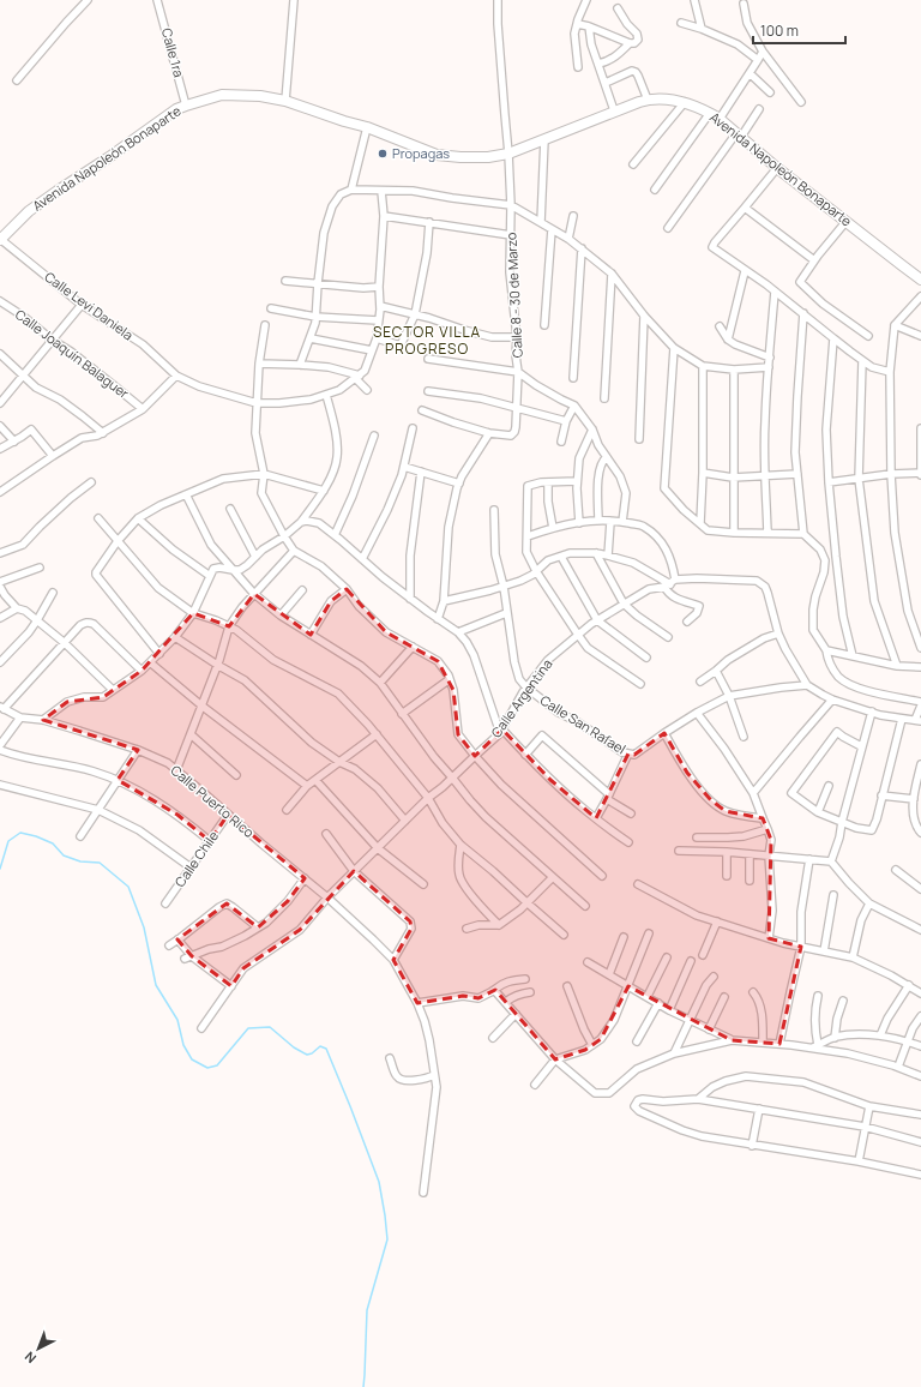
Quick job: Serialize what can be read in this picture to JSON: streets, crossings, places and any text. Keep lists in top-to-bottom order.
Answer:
{
  "streets": {
    "main road": ["Avenida Napoleón Bonaparte"],
    "street": [
      "Calle 1ra",
      "Calle 8 - 30 de Marzo",
      "Calle Levi Daniela",
      "Calle Joaquín Balaguer",
      "Calle Argentina",
      "Calle San Rafael",
      "Calle Puerto Rico",
      "Calle Chile"
    ]
  },
  "crossings": [
    ["Calle 1ra", "Avenida Napoleón Bonaparte"],
    ["Avenida Napoleón Bonaparte", "Calle 8 - 30 de Marzo"],
    ["Avenida Napoleón Bonaparte", "Calle Levi Daniela"],
    ["Calle Argentina", "Calle San Rafael"],
    ["Calle Argentina", "Calle Puerto Rico"],
    ["Calle Puerto Rico", "Calle Chile"]
  ],
  "districts": ["SECTOR VILLA PROGRESO"],
  "places": ["Propagas"],
  "scale_bar": "100 m",
  "north": "bottom left"
}
